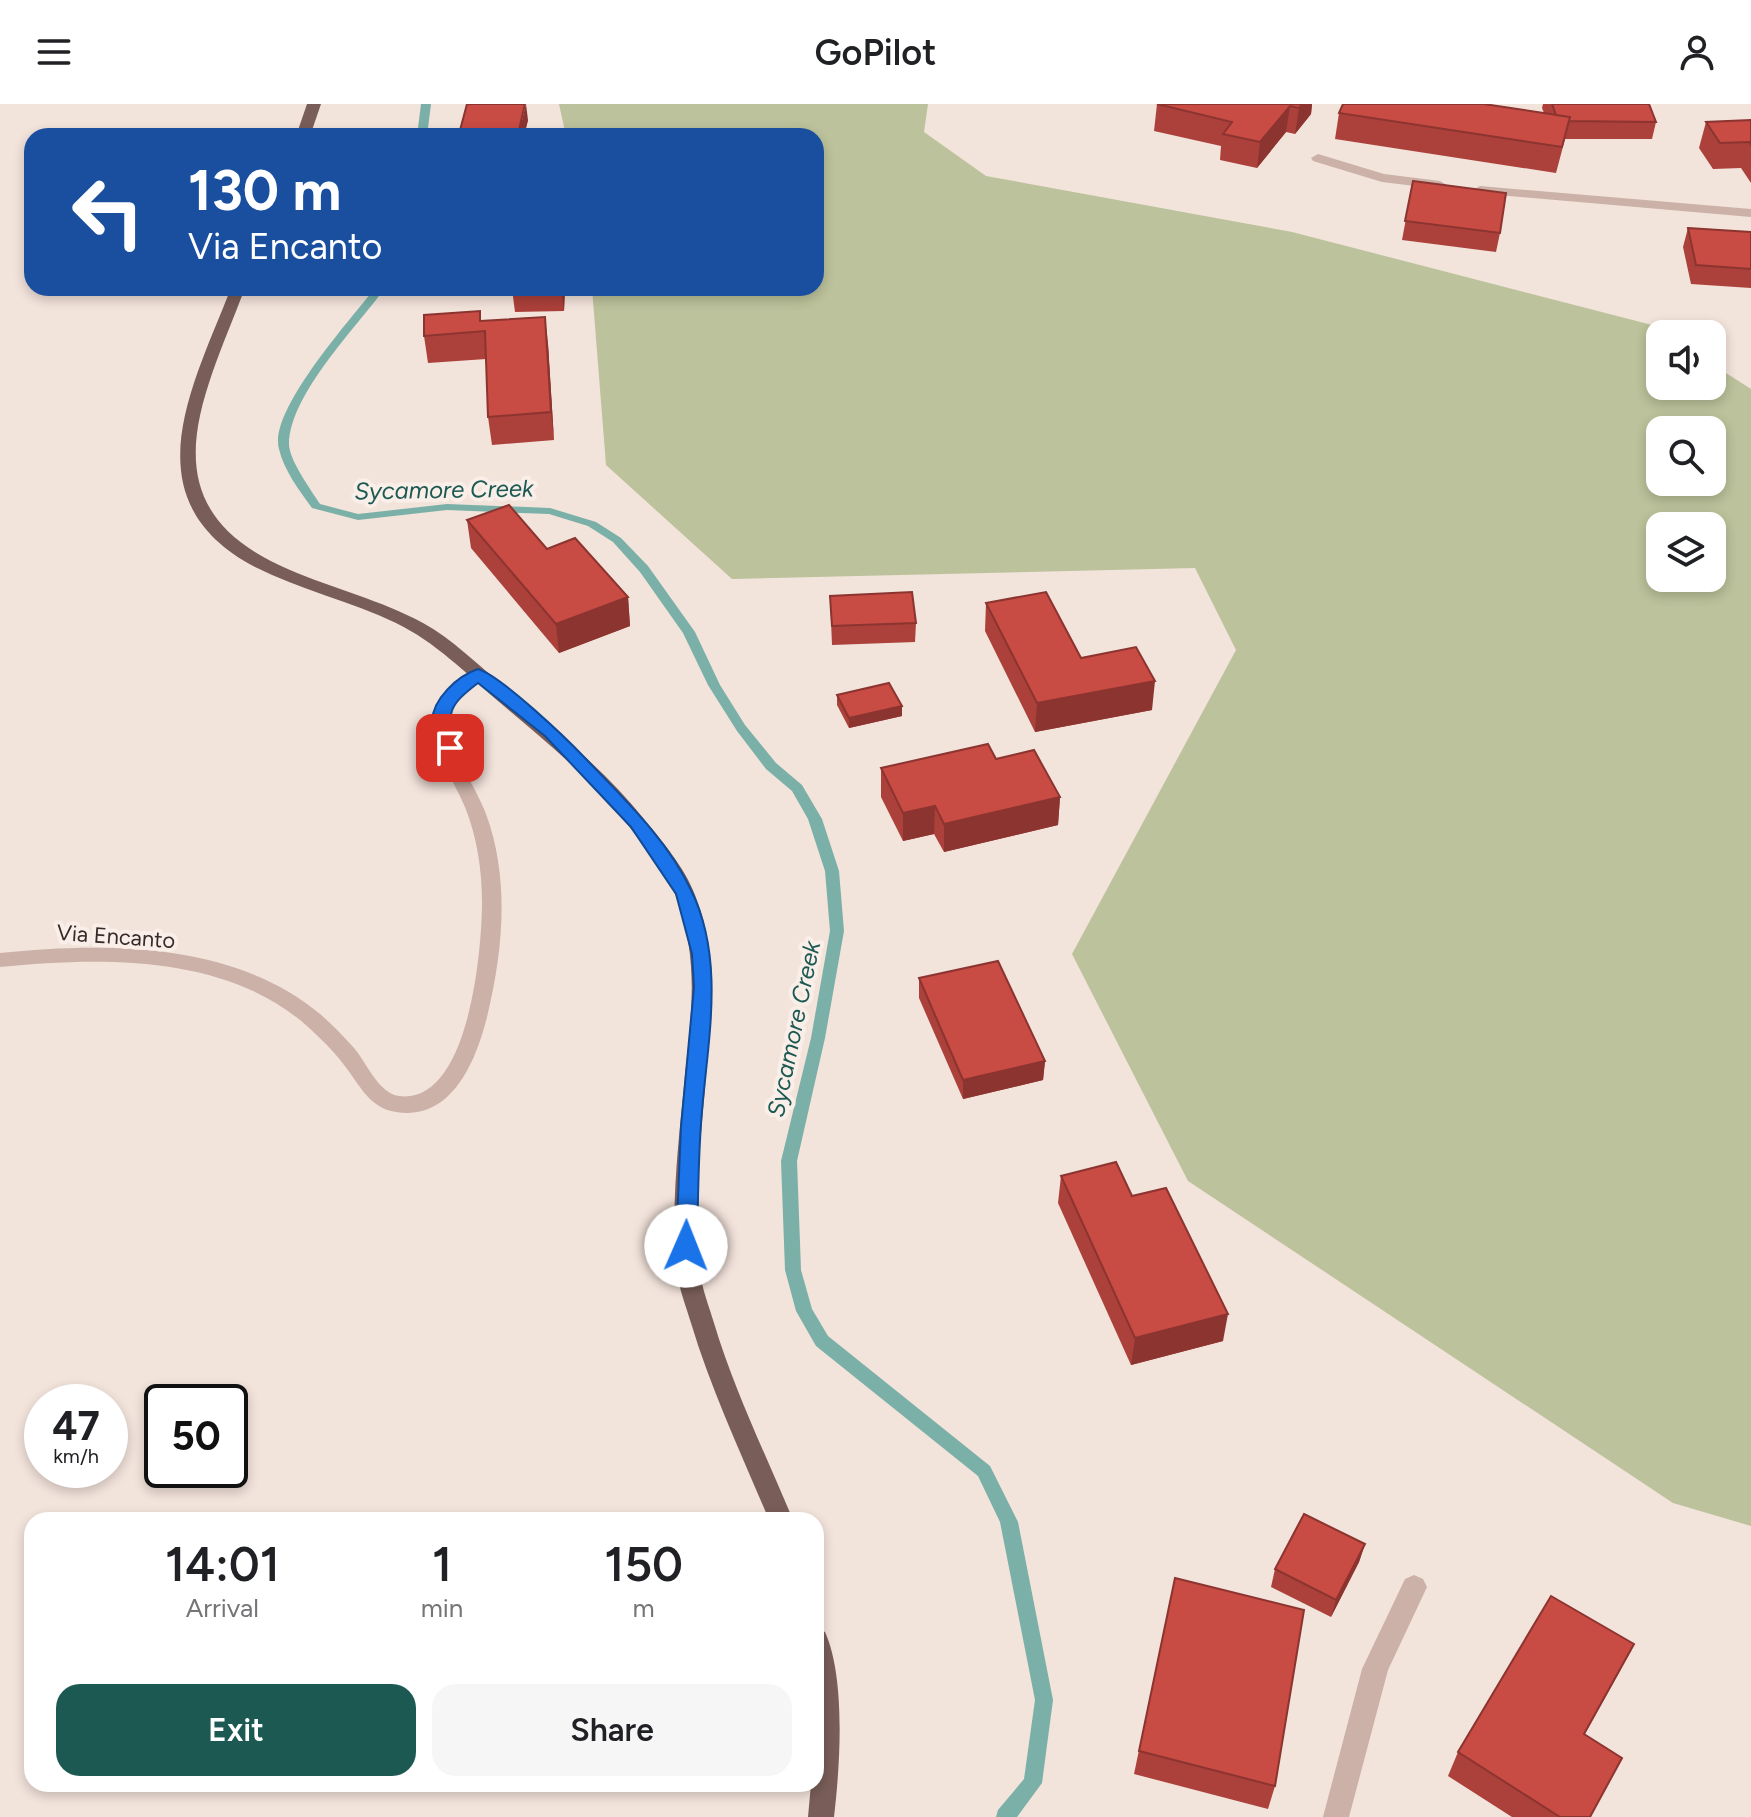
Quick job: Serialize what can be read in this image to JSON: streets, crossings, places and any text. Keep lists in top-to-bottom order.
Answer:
{
  "streets": {
    "street": ["Via Encanto"]
  },
  "water": ["Sycamore Creek"],
  "page": {
    "header": "GoPilot",
    "turn": ["130 m", "Via Encanto"],
    "speed": "47 km/h",
    "limit": "50",
    "eta": [
      "14:01",
      "Arrival",
      "1",
      "min",
      "150",
      "m"
    ],
    "buttons": ["Exit", "Share"]
  }
}
